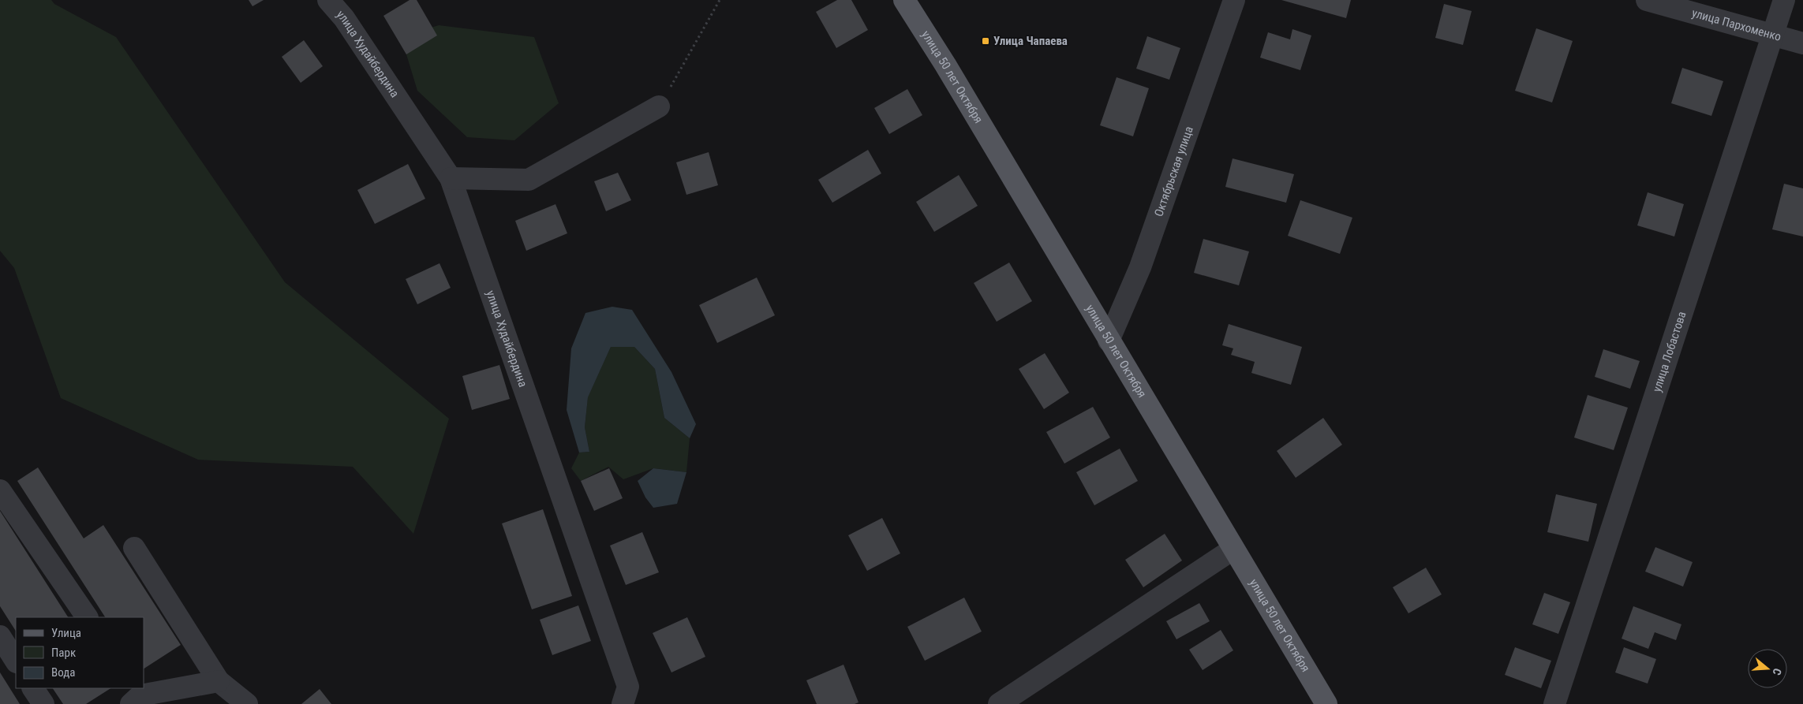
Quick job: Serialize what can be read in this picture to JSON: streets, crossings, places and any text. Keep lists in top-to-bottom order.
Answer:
{
  "streets": {
    "main road": ["улица 50 лет Октября"],
    "street": [
      "улица Пархоменко",
      "улица Худайбердина",
      "Октябрьская улица",
      "улица Лобастова"
    ]
  },
  "crossings": [
    ["улица Пархоменко", "улица Лобастова"],
    ["улица 50 лет Октября", "Октябрьская улица"]
  ],
  "places": {
    "transit": ["Улица Чапаева"]
  },
  "legend": ["Улица", "Парк", "Вода"],
  "north": "right"
}
